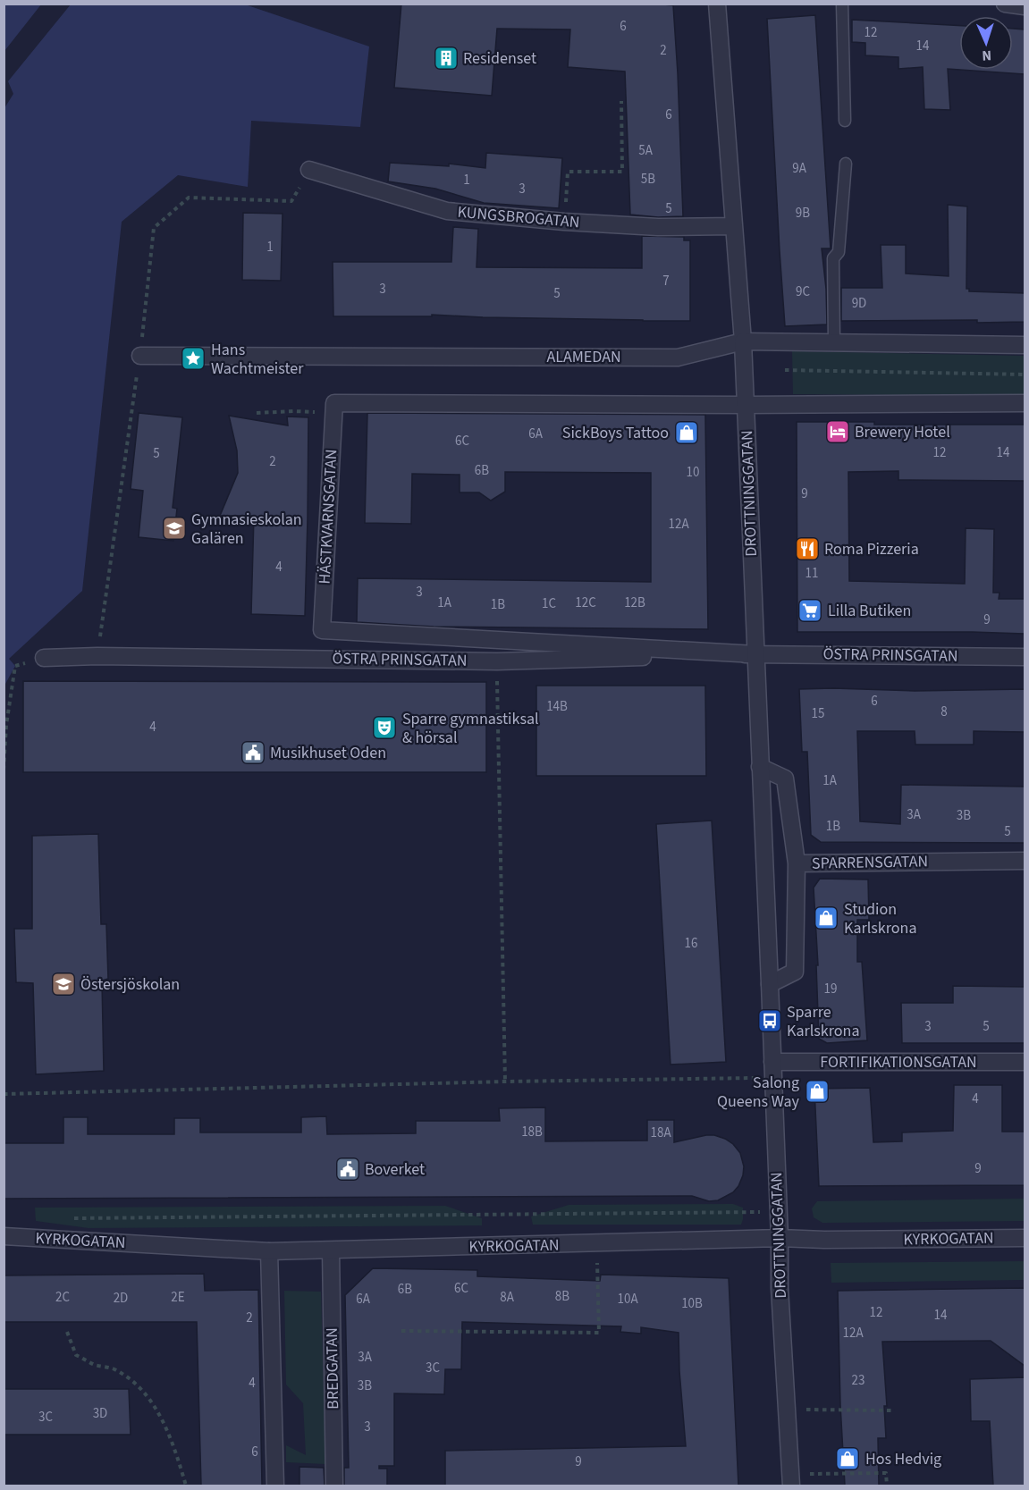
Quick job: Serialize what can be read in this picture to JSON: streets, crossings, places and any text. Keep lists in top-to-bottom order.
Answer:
{
  "streets": {
    "street": [
      "KUNGSBROGATAN",
      "ALAMEDAN",
      "DROTTNINGGATAN",
      "HÄSTKVARNSGATAN",
      "ÖSTRA PRINSGATAN",
      "SPARRENSGATAN",
      "FORTIFIKATIONSGATAN",
      "KYRKOGATAN",
      "BREDGATAN"
    ]
  },
  "crossings": [
    ["KUNGSBROGATAN", "DROTTNINGGATAN"],
    ["ALAMEDAN", "DROTTNINGGATAN"],
    ["DROTTNINGGATAN", "HÄSTKVARNSGATAN"],
    ["DROTTNINGGATAN", "ÖSTRA PRINSGATAN"],
    ["DROTTNINGGATAN", "SPARRENSGATAN"],
    ["DROTTNINGGATAN", "FORTIFIKATIONSGATAN"],
    ["DROTTNINGGATAN", "KYRKOGATAN"],
    ["HÄSTKVARNSGATAN", "ÖSTRA PRINSGATAN"],
    ["KYRKOGATAN", "BREDGATAN"]
  ],
  "places": {
    "building": ["Residenset"],
    "place": ["Hans Wachtmeister"],
    "hotel": ["Brewery Hotel"],
    "shop": [
      "SickBoys Tattoo",
      "Studion Karlskrona",
      "Salong Queens Way",
      "Hos Hedvig"
    ],
    "school or university": ["Gymnasieskolan Galären", "Östersjöskolan"],
    "restaurant": ["Roma Pizzeria"],
    "supermarket": ["Lilla Butiken"],
    "theatre": ["Sparre gymnastiksal & hörsal"],
    "public building": ["Musikhuset Oden", "Boverket"],
    "bus stop": ["Sparre Karlskrona"]
  },
  "house_numbers": [
    "6",
    "12",
    "14",
    "2",
    "6",
    "5A",
    "9A",
    "5B",
    "1",
    "3",
    "5",
    "9B",
    "1",
    "7",
    "3",
    "9C",
    "5",
    "9D",
    "6A",
    "6C",
    "12",
    "14",
    "5",
    "2",
    "6B",
    "10",
    "9",
    "12A",
    "4",
    "11",
    "3",
    "1A",
    "12C",
    "12B",
    "1C",
    "1B",
    "9",
    "6",
    "14B",
    "8",
    "15",
    "4",
    "1A",
    "3A",
    "3B",
    "1B",
    "5",
    "16",
    "19",
    "3",
    "5",
    "4",
    "18B",
    "18A",
    "9",
    "6C",
    "6B",
    "8B",
    "2C",
    "2E",
    "8A",
    "2D",
    "6A",
    "10A",
    "10B",
    "12",
    "14",
    "2",
    "12A",
    "3A",
    "3C",
    "23",
    "4",
    "3B",
    "3D",
    "3C",
    "3",
    "6",
    "9"
  ],
  "north": "bottom"
}
